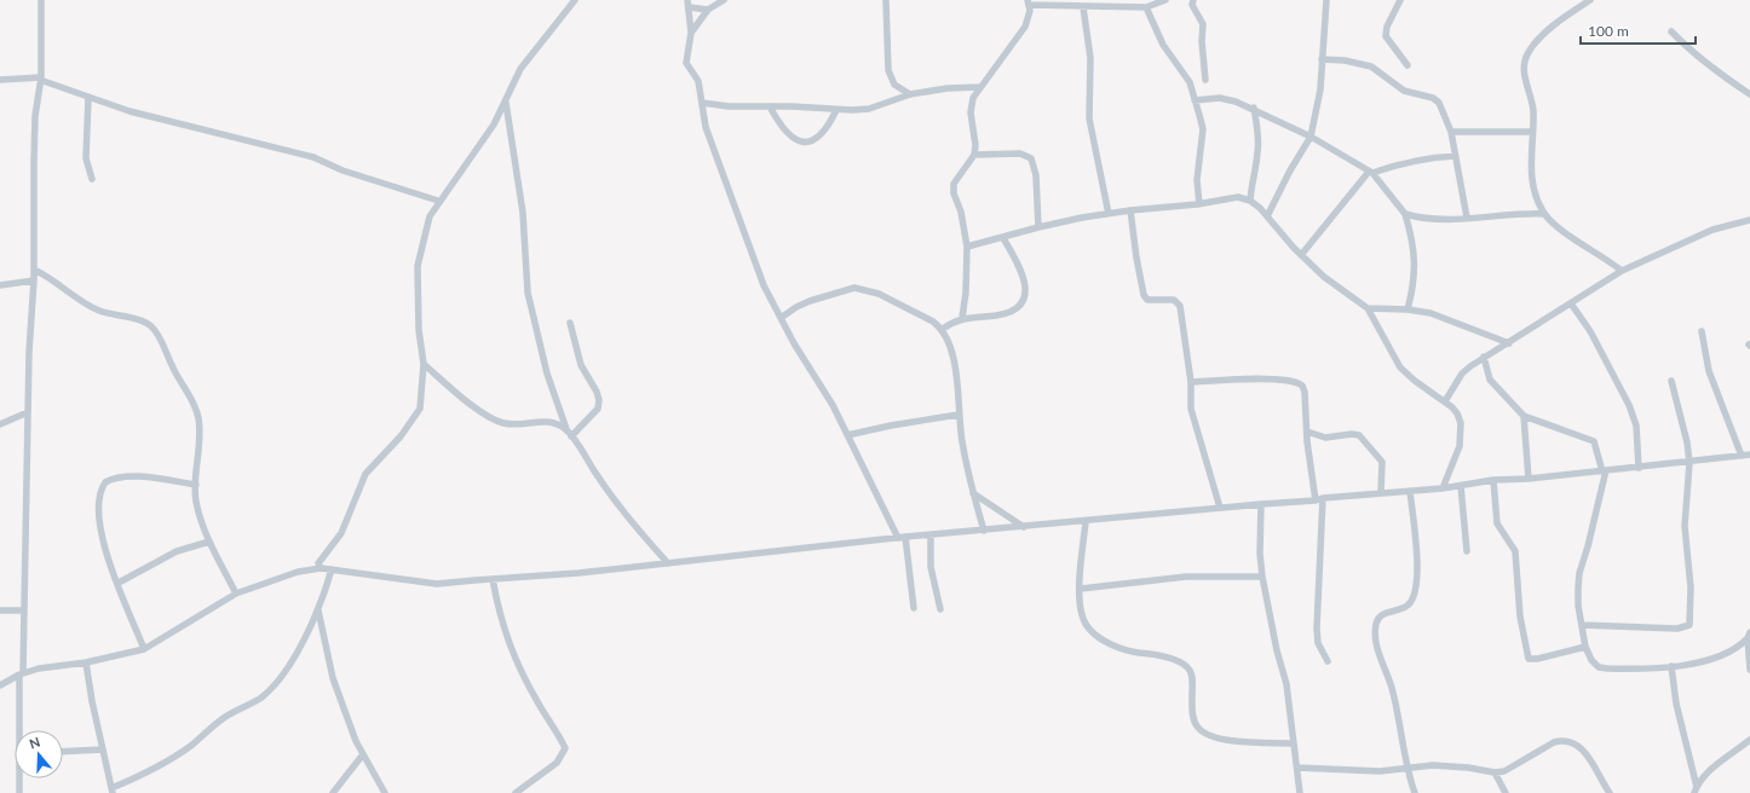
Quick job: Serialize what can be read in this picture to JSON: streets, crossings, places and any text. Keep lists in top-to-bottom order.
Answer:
{
  "scale_bar": "100 m",
  "north": "top"
}
